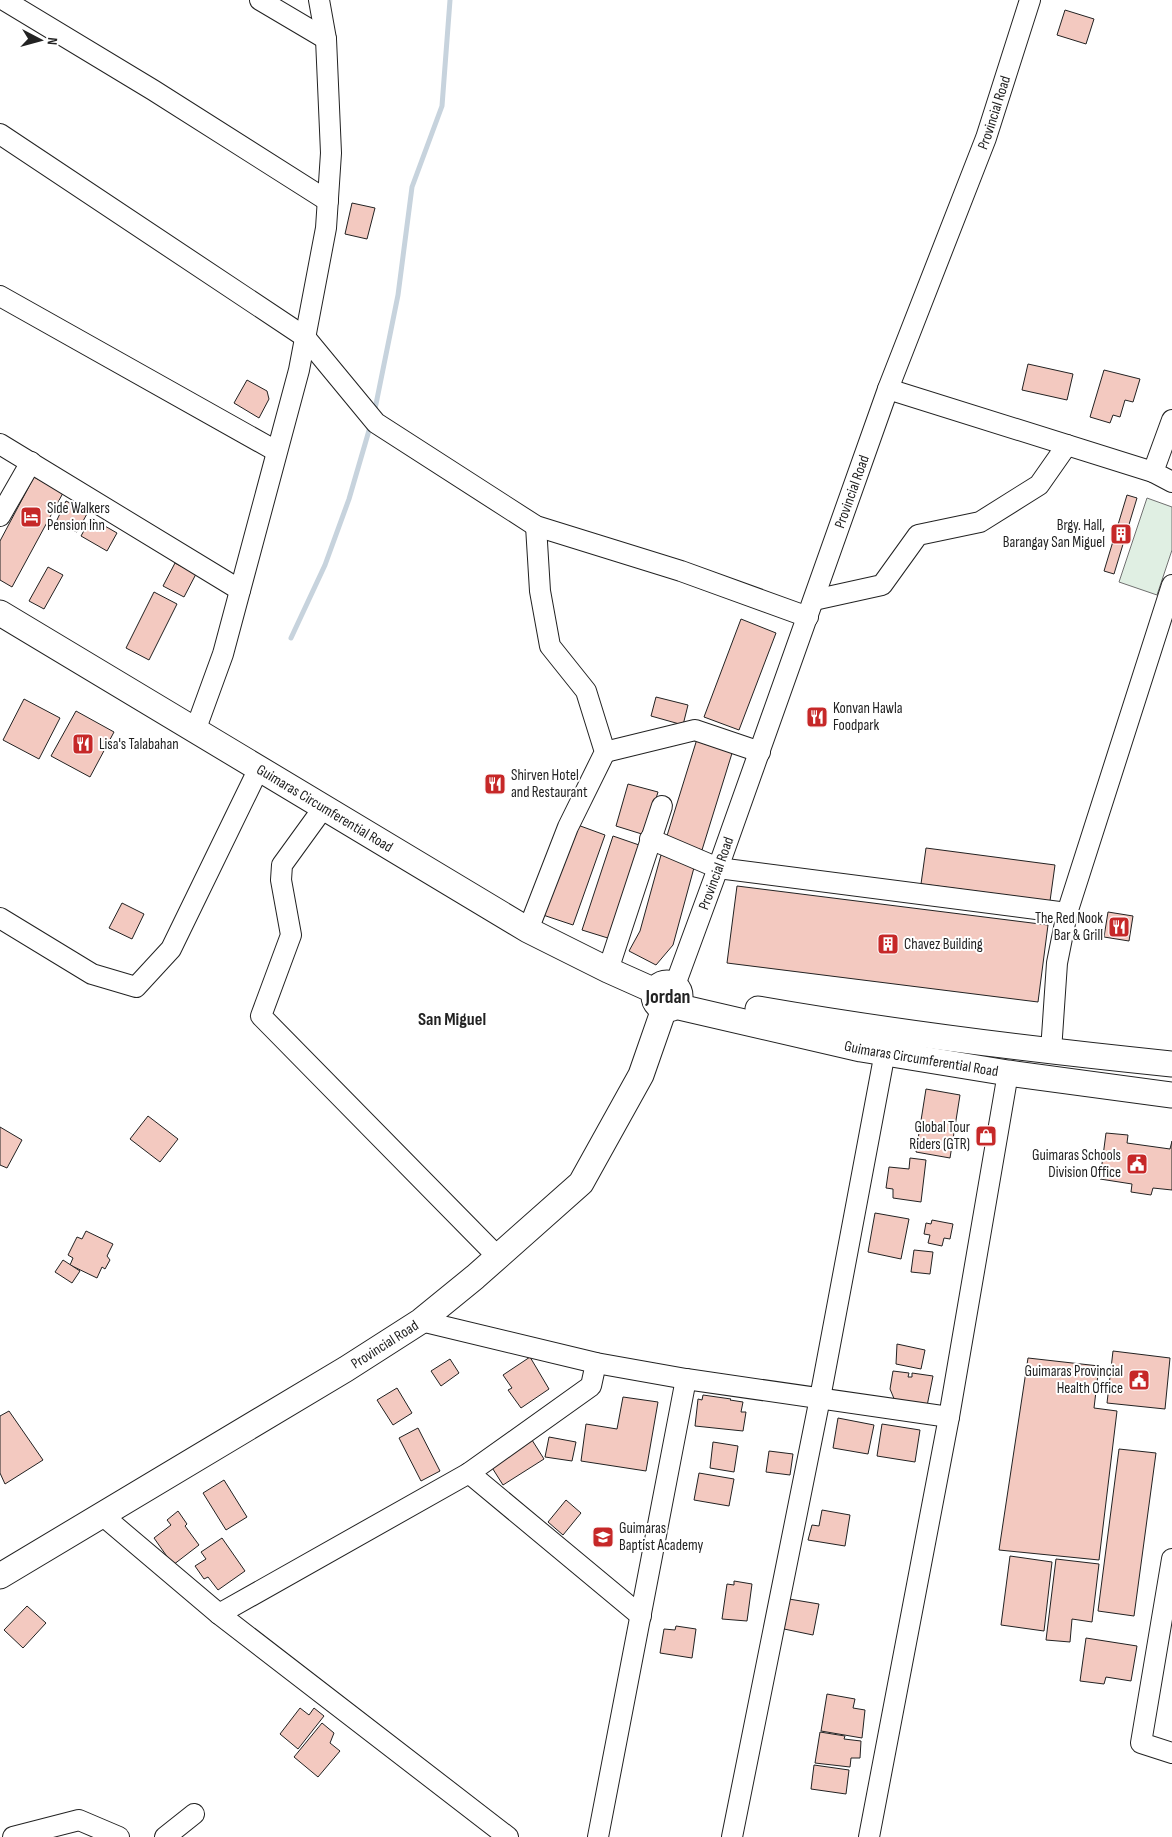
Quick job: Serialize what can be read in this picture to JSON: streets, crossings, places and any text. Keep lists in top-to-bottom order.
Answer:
{
  "streets": {
    "main road": ["Provincial Road", "Guimaras Circumferential Road"]
  },
  "crossings": [
    ["Provincial Road", "Guimaras Circumferential Road"]
  ],
  "districts": ["Jordan", "San Miguel"],
  "places": {
    "hotel": ["Side Walkers Pension Inn"],
    "building": ["Brgy. Hall, Barangay San Miguel", "Chavez Building"],
    "restaurant": [
      "Konvan Hawla Foodpark",
      "Lisa's Talabahan",
      "Shirven Hotel and Restaurant",
      "The Red Nook Bar & Grill"
    ],
    "shop": ["Global Tour Riders (GTR)"],
    "public building": ["Guimaras Schools Division Office", "Guimaras Provincial Health Office"],
    "school or university": ["Guimaras Baptist Academy"]
  },
  "north": "right"
}
